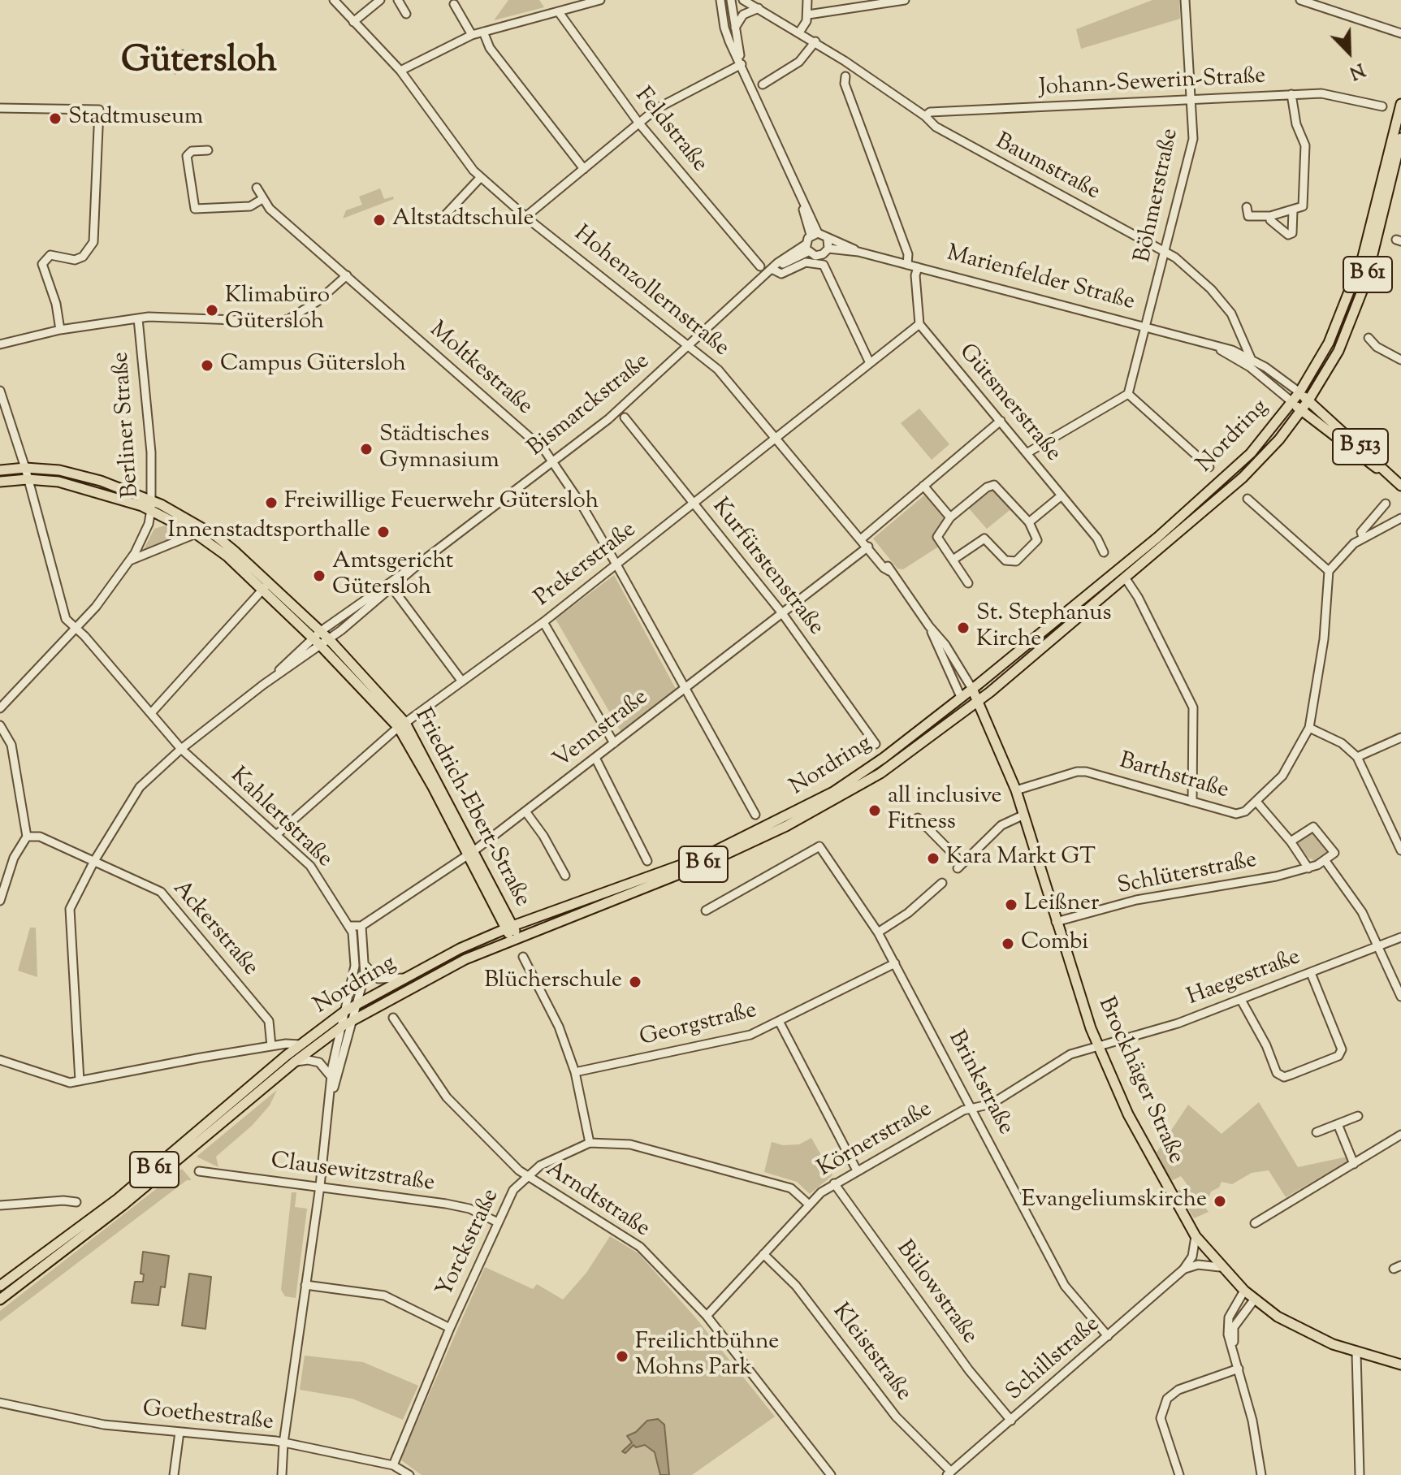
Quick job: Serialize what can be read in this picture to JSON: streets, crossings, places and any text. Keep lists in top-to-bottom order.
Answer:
{
  "streets": {
    "main road": [
      "B 61",
      "Marienfelder Straße",
      "Hohenzollernstraße",
      "Nordring",
      "B 513",
      "Friedrich-Ebert-Straße",
      "Brockhäger Straße"
    ],
    "street": [
      "Johann-Sewerin-Straße",
      "Feldstraße",
      "Baumstraße",
      "Böhmerstraße",
      "Moltkestraße",
      "Gütsmerstraße",
      "Bismarckstraße",
      "Berliner Straße",
      "Prekerstraße",
      "Kurfürstenstraße",
      "Vennstraße",
      "Barthstraße",
      "Kahlertstraße",
      "Schlüterstraße",
      "Ackerstraße",
      "Haegestraße",
      "Georgstraße",
      "Brinkstraße",
      "Körnerstraße",
      "Clausewitzstraße",
      "Arndtstraße",
      "Yorckstraße",
      "Bülowstraße",
      "Kleiststraße",
      "Schillstraße",
      "Goethestraße"
    ]
  },
  "crossings": [
    ["Johann-Sewerin-Straße", "Baumstraße"],
    ["Johann-Sewerin-Straße", "Böhmerstraße"],
    ["Baumstraße", "Böhmerstraße"],
    ["Baumstraße", "Marienfelder Straße"],
    ["Böhmerstraße", "Marienfelder Straße"],
    ["B 61", "Nordring"],
    ["Marienfelder Straße", "Bismarckstraße"],
    ["Marienfelder Straße", "Nordring"],
    ["Hohenzollernstraße", "Bismarckstraße"],
    ["Hohenzollernstraße", "Nordring"],
    ["Hohenzollernstraße", "Prekerstraße"],
    ["Hohenzollernstraße", "Vennstraße"],
    ["Hohenzollernstraße", "Brockhäger Straße"],
    ["Moltkestraße", "Bismarckstraße"],
    ["Moltkestraße", "Prekerstraße"],
    ["Moltkestraße", "Vennstraße"],
    ["Gütsmerstraße", "Prekerstraße"],
    ["Bismarckstraße", "Nordring"],
    ["Bismarckstraße", "Friedrich-Ebert-Straße"],
    ["Bismarckstraße", "Kahlertstraße"],
    ["Bismarckstraße", "Ackerstraße"],
    ["Berliner Straße", "Friedrich-Ebert-Straße"],
    ["Berliner Straße", "Kahlertstraße"],
    ["Nordring", "Friedrich-Ebert-Straße"],
    ["Nordring", "Kahlertstraße"],
    ["Nordring", "Ackerstraße"],
    ["Nordring", "Brockhäger Straße"],
    ["Prekerstraße", "Kurfürstenstraße"],
    ["Prekerstraße", "Friedrich-Ebert-Straße"],
    ["Prekerstraße", "Kahlertstraße"],
    ["Kurfürstenstraße", "Vennstraße"],
    ["Vennstraße", "Friedrich-Ebert-Straße"],
    ["Vennstraße", "Kahlertstraße"],
    ["Barthstraße", "Brockhäger Straße"],
    ["Friedrich-Ebert-Straße", "Kahlertstraße"],
    ["Kahlertstraße", "Clausewitzstraße"],
    ["Kahlertstraße", "Goethestraße"],
    ["Schlüterstraße", "Brockhäger Straße"],
    ["Haegestraße", "Brockhäger Straße"],
    ["Haegestraße", "Körnerstraße"],
    ["Georgstraße", "Brinkstraße"],
    ["Brockhäger Straße", "Körnerstraße"],
    ["Brockhäger Straße", "Schillstraße"],
    ["Brinkstraße", "Körnerstraße"],
    ["Brinkstraße", "Schillstraße"],
    ["Körnerstraße", "Arndtstraße"],
    ["Körnerstraße", "Yorckstraße"],
    ["Körnerstraße", "Bülowstraße"],
    ["Körnerstraße", "Kleiststraße"],
    ["Clausewitzstraße", "Yorckstraße"],
    ["Arndtstraße", "Yorckstraße"],
    ["Yorckstraße", "Goethestraße"],
    ["Bülowstraße", "Schillstraße"],
    ["Kleiststraße", "Schillstraße"]
  ],
  "districts": ["Gütersloh"],
  "places": [
    "Stadtmuseum",
    "Altstadtschule",
    "Klimabüro Gütersloh",
    "Campus Gütersloh",
    "Städtisches Gymnasium",
    "Freiwillige Feuerwehr Gütersloh",
    "Innenstadtsporthalle",
    "Amtsgericht Gütersloh",
    "St. Stephanus Kirche",
    "all inclusive Fitness",
    "Kara Markt GT",
    "Leißner",
    "Combi",
    "Blücherschule",
    "Evangeliumskirche",
    "Freilichtbühne Mohns Park"
  ],
  "north": "bottom right"
}
